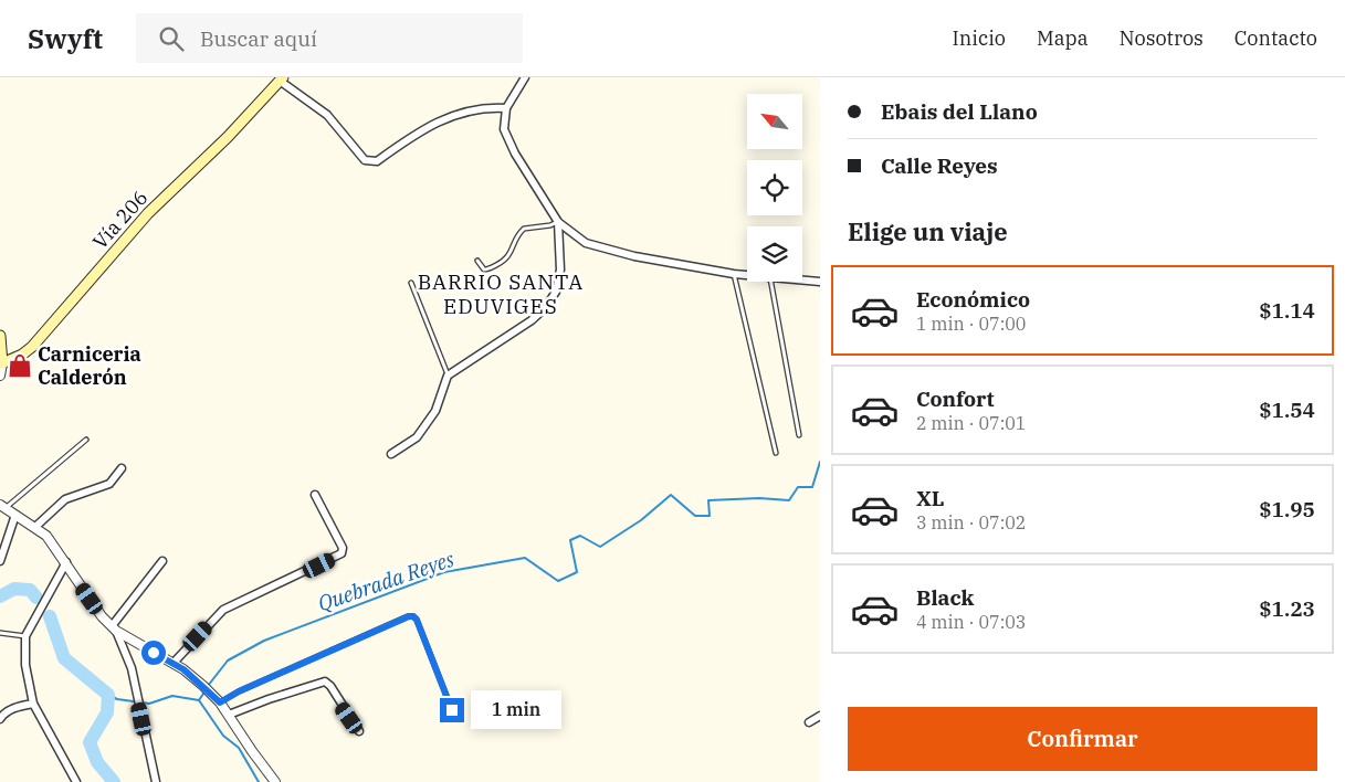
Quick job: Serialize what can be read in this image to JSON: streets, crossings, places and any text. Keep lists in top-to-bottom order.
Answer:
{
  "streets": {
    "main road": ["Vía 206"]
  },
  "districts": ["BARRIO SANTA EDUVIGES"],
  "water": ["Quebrada Reyes"],
  "places": {
    "shop": ["Carniceria Calderón"]
  },
  "north": "top left",
  "page": {
    "header": "Swyft",
    "search": "Buscar aquí",
    "nav": [
      "Inicio",
      "Mapa",
      "Nosotros",
      "Contacto"
    ],
    "banner": ["Ebais del Llano", "Calle Reyes"],
    "heading": "Elige un viaje",
    "list": [
      {
        "name": "Económico",
        "note": "1 min · 07:00",
        "value": "$1.14"
      },
      {
        "name": "Confort",
        "note": "2 min · 07:01",
        "value": "$1.54"
      },
      {
        "name": "XL",
        "note": "3 min · 07:02",
        "value": "$1.95"
      },
      {
        "name": "Black",
        "note": "4 min · 07:03",
        "value": "$1.23"
      }
    ],
    "bubble": "1 min",
    "buttons": "Confirmar"
  }
}
